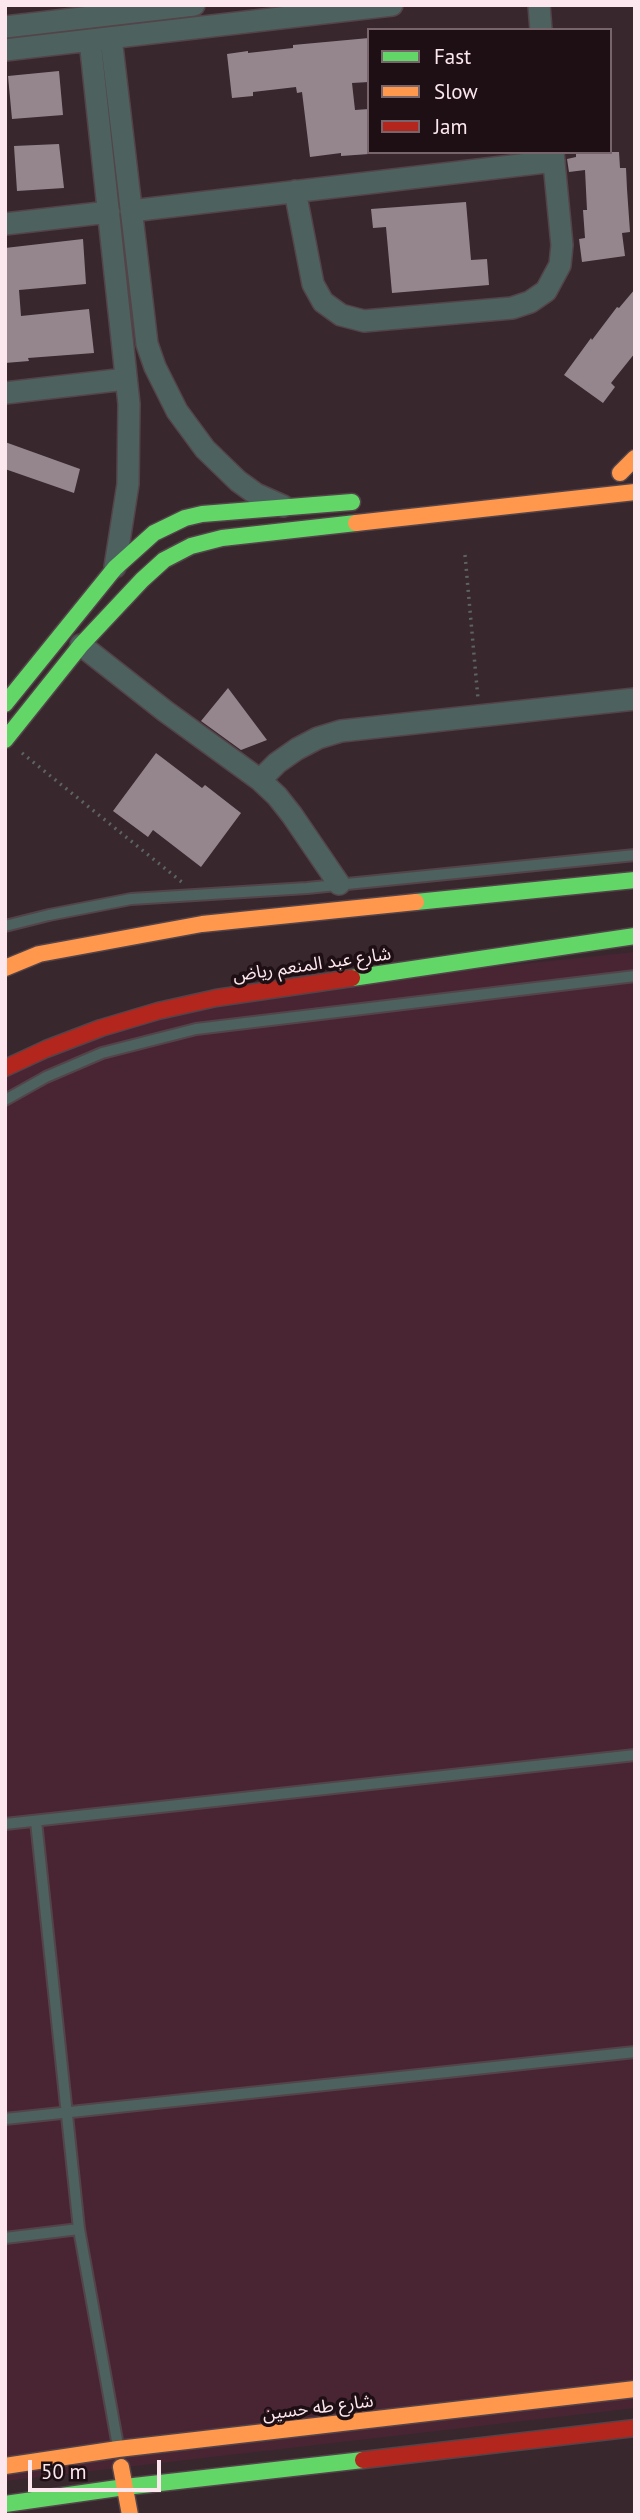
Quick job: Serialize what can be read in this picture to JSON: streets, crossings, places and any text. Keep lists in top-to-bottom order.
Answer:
{
  "streets": {
    "street": ["شارع عبد المنعم رياض", "شارع طه حسين"]
  },
  "legend": ["Fast", "Slow", "Jam"],
  "scale_bar": "50 m"
}
